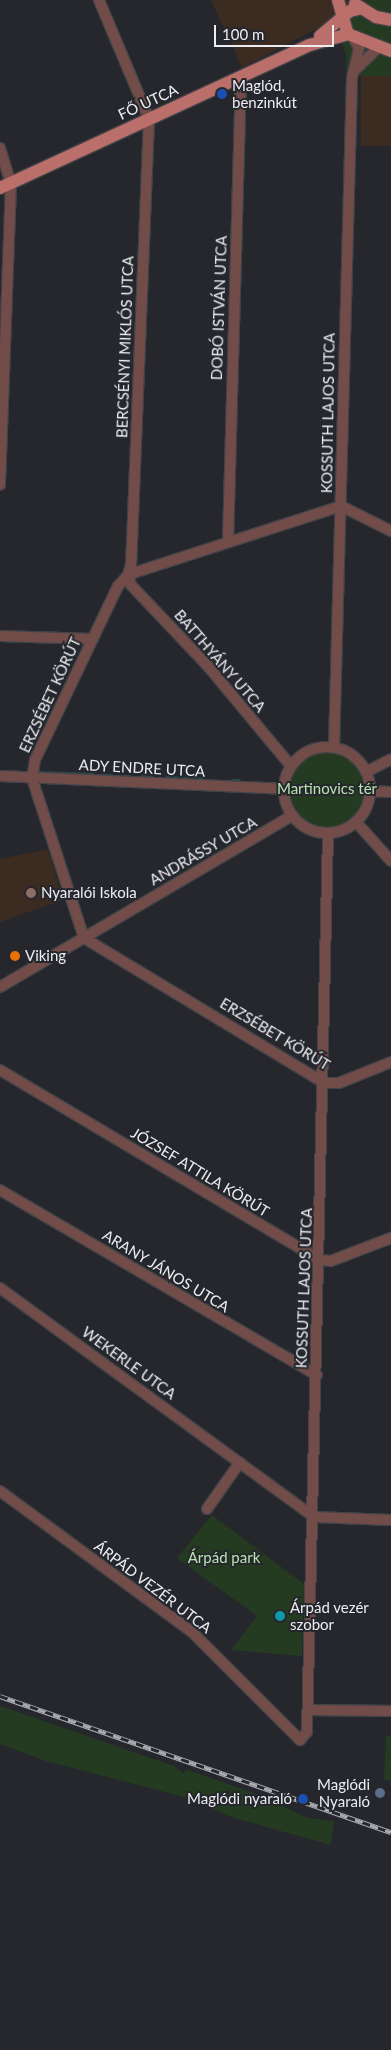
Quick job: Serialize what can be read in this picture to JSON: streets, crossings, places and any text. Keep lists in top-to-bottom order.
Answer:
{
  "streets": {
    "main road": ["FŐ UTCA"],
    "street": [
      "DOBÓ ISTVÁN UTCA",
      "BERCSÉNYI MIKLÓS UTCA",
      "KOSSUTH LAJOS UTCA",
      "BATTHYÁNY UTCA",
      "ERZSÉBET KÖRÚT",
      "ADY ENDRE UTCA",
      "ANDRÁSSY UTCA",
      "JÓZSEF ATTILA KÖRÚT",
      "ARANY JÁNOS UTCA",
      "WEKERLE UTCA",
      "ÁRPÁD VEZÉR UTCA"
    ]
  },
  "crossings": [
    ["FŐ UTCA", "DOBÓ ISTVÁN UTCA"],
    ["FŐ UTCA", "BERCSÉNYI MIKLÓS UTCA"],
    ["FŐ UTCA", "KOSSUTH LAJOS UTCA"],
    ["BERCSÉNYI MIKLÓS UTCA", "BATTHYÁNY UTCA"],
    ["BERCSÉNYI MIKLÓS UTCA", "ERZSÉBET KÖRÚT"],
    ["KOSSUTH LAJOS UTCA", "BATTHYÁNY UTCA"],
    ["KOSSUTH LAJOS UTCA", "ERZSÉBET KÖRÚT"],
    ["KOSSUTH LAJOS UTCA", "ADY ENDRE UTCA"],
    ["KOSSUTH LAJOS UTCA", "ANDRÁSSY UTCA"],
    ["KOSSUTH LAJOS UTCA", "JÓZSEF ATTILA KÖRÚT"],
    ["KOSSUTH LAJOS UTCA", "ARANY JÁNOS UTCA"],
    ["KOSSUTH LAJOS UTCA", "WEKERLE UTCA"],
    ["KOSSUTH LAJOS UTCA", "ÁRPÁD VEZÉR UTCA"],
    ["BATTHYÁNY UTCA", "ERZSÉBET KÖRÚT"],
    ["BATTHYÁNY UTCA", "ADY ENDRE UTCA"],
    ["BATTHYÁNY UTCA", "ANDRÁSSY UTCA"],
    ["ERZSÉBET KÖRÚT", "ADY ENDRE UTCA"],
    ["ERZSÉBET KÖRÚT", "ANDRÁSSY UTCA"],
    ["ADY ENDRE UTCA", "ANDRÁSSY UTCA"]
  ],
  "parks": ["Martinovics tér", "Árpád park"],
  "places": [
    "Maglód, benzinkút",
    "Nyaralói Iskola",
    "Viking",
    "Árpád vezér szobor",
    "Maglódi Nyaraló",
    "Maglódi nyaraló"
  ],
  "scale_bar": "100 m"
}
